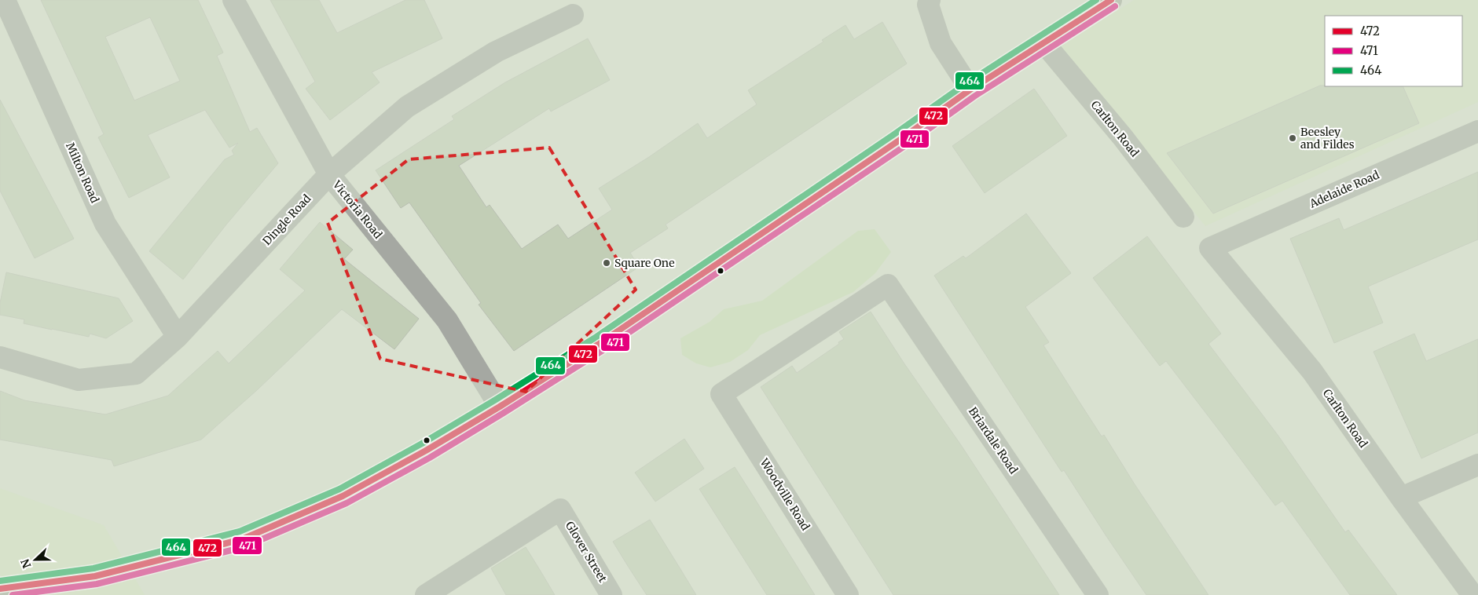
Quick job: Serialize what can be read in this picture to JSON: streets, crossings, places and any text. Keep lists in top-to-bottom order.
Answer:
{
  "streets": {
    "street": [
      "Carlton Road",
      "Milton Road",
      "Adelaide Road",
      "Victoria Road",
      "Dingle Road",
      "Briardale Road",
      "Woodville Road",
      "Glover Street"
    ]
  },
  "crossings": [
    ["Carlton Road", "Adelaide Road"],
    ["Milton Road", "Dingle Road"],
    ["Victoria Road", "Dingle Road"],
    ["Briardale Road", "Woodville Road"]
  ],
  "places": ["Beesley and Fildes", "Square One"],
  "lines": ["transit line 472", "transit line 464", "transit line 471"],
  "legend": ["472", "471", "464"],
  "north": "left"
}
